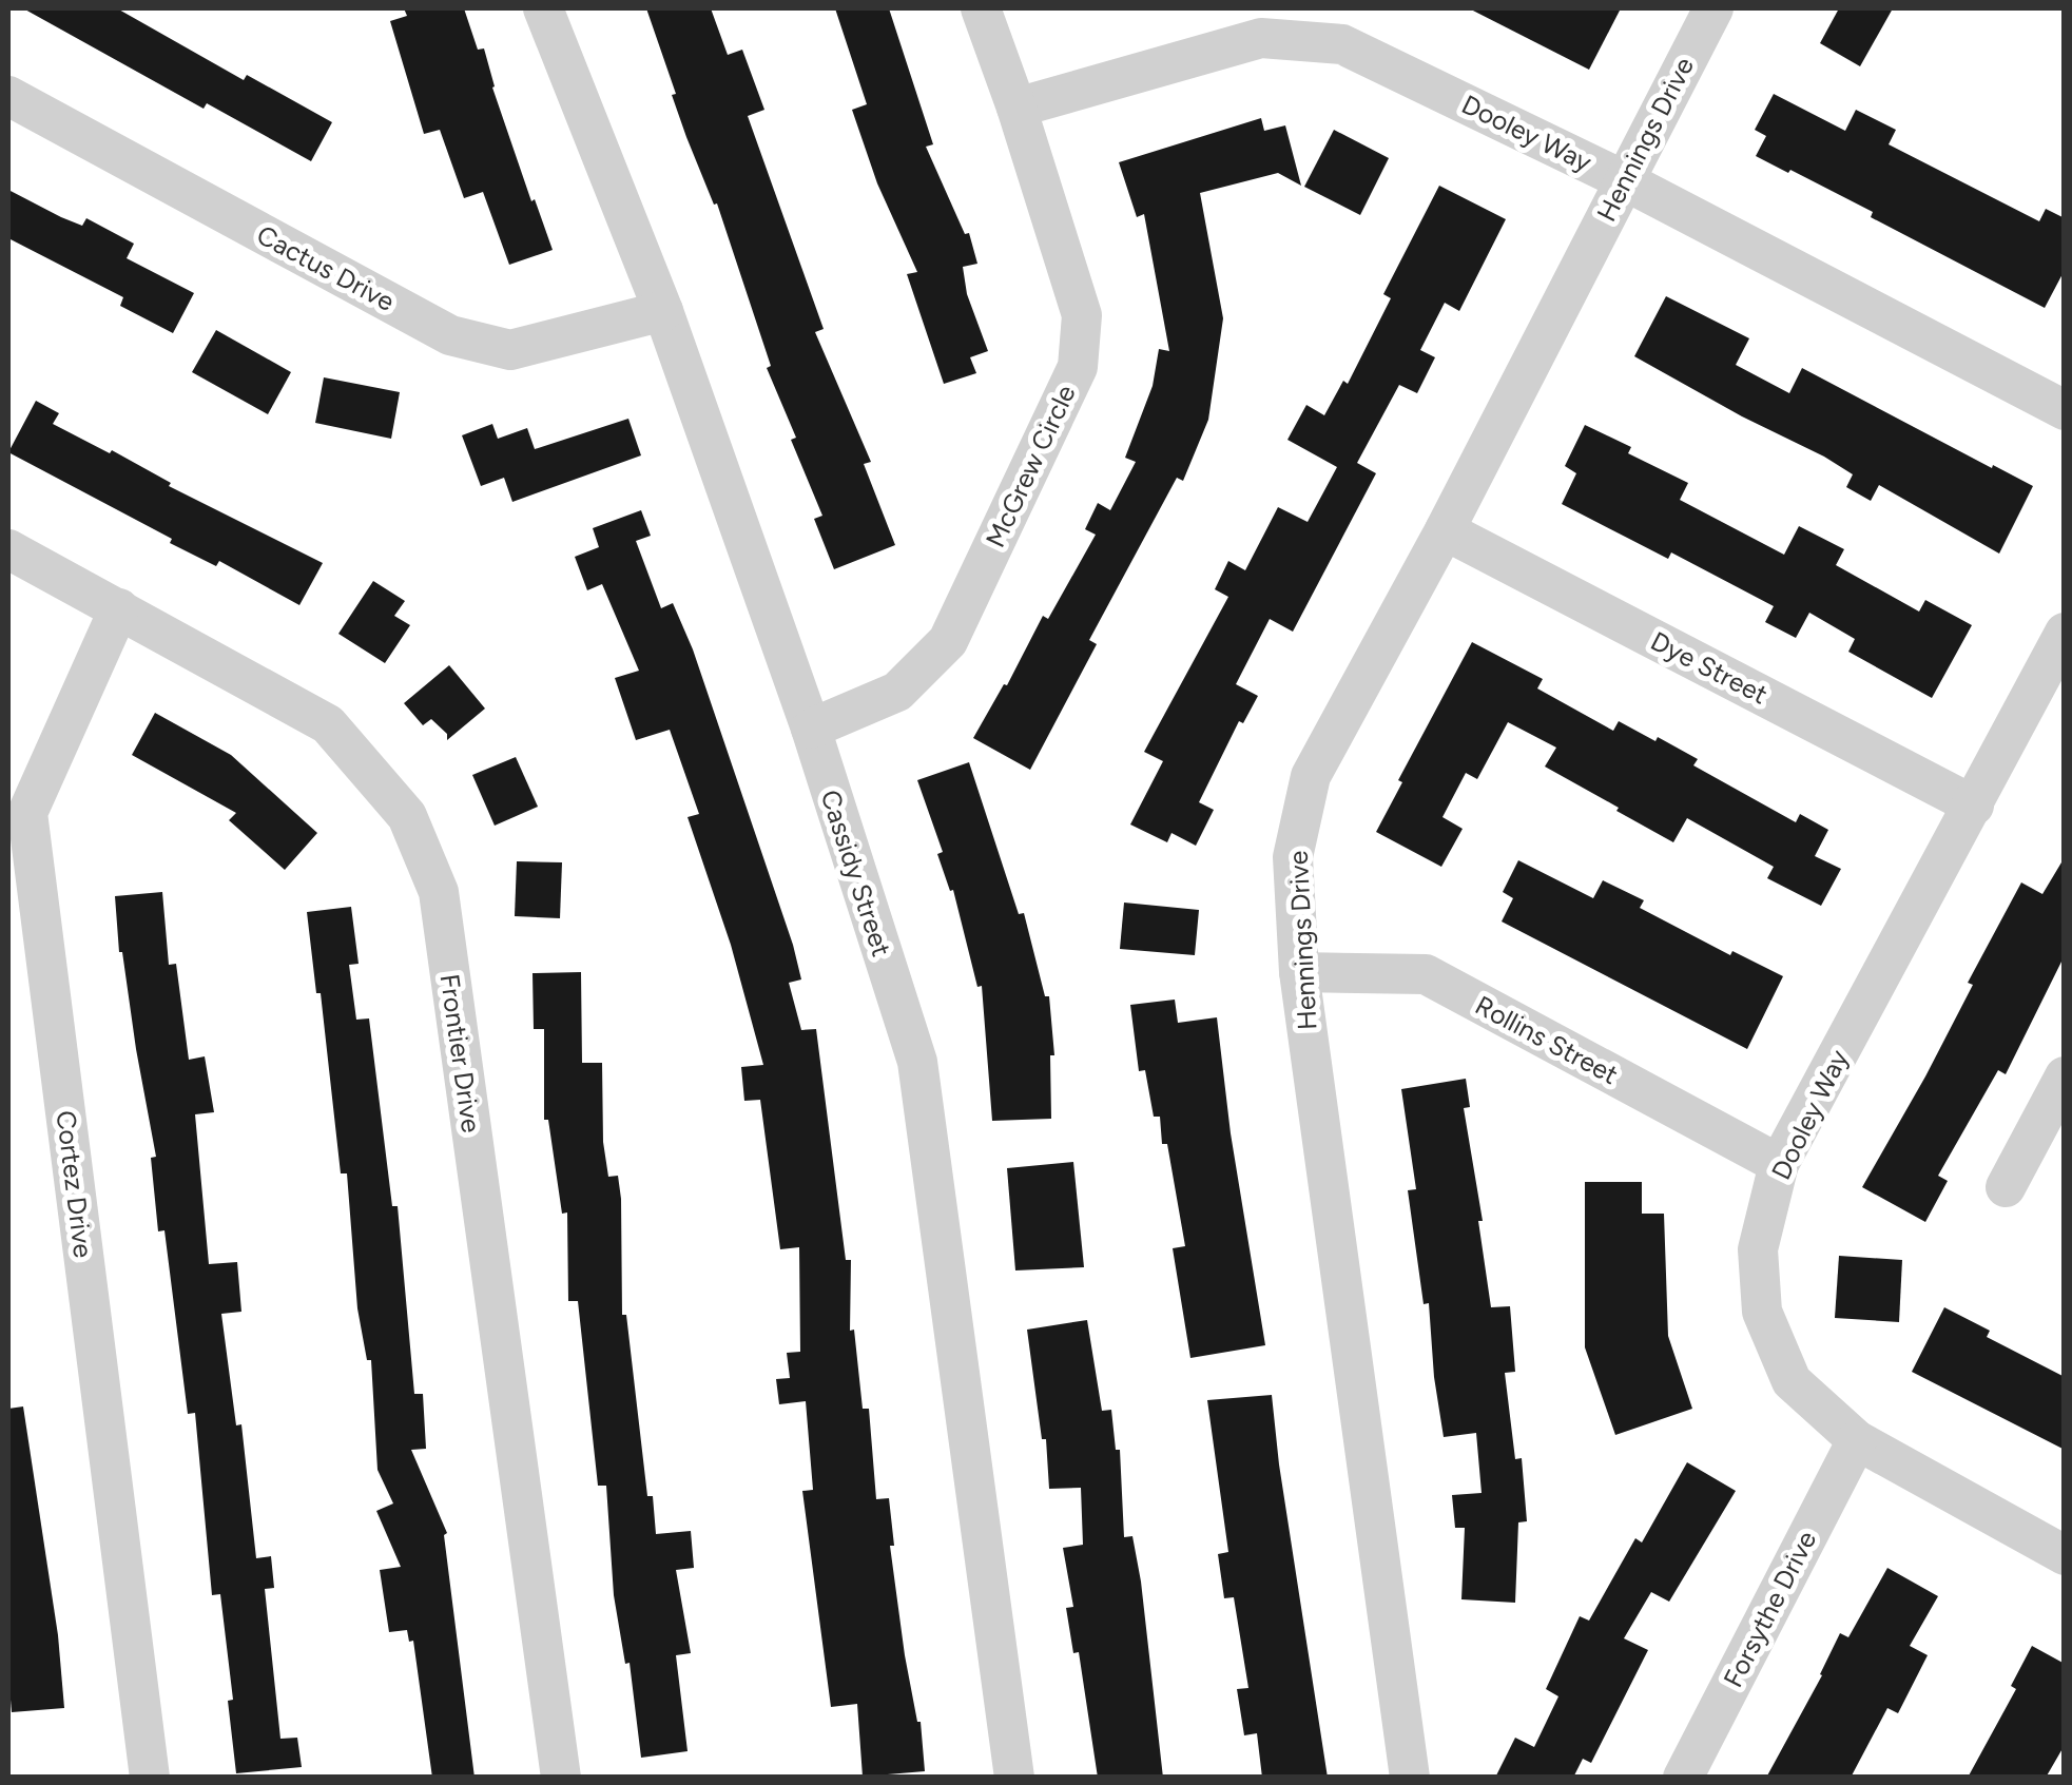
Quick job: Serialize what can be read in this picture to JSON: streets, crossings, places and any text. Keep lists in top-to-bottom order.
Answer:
{
  "streets": {
    "street": [
      "Dooley Way",
      "Hennings Drive",
      "Cactus Drive",
      "McGrew Circle",
      "Dye Street",
      "Cassidy Street",
      "Rollins Street",
      "Frontier Drive",
      "Cortez Drive",
      "Forsythe Drive"
    ]
  },
  "crossings": [
    ["Dooley Way", "Hennings Drive"],
    ["Dooley Way", "McGrew Circle"],
    ["Dooley Way", "Dye Street"],
    ["Dooley Way", "Rollins Street"],
    ["Dooley Way", "Forsythe Drive"],
    ["Hennings Drive", "Dye Street"],
    ["Hennings Drive", "Rollins Street"],
    ["Cactus Drive", "Cassidy Street"],
    ["McGrew Circle", "Cassidy Street"],
    ["Frontier Drive", "Cortez Drive"]
  ]
}
